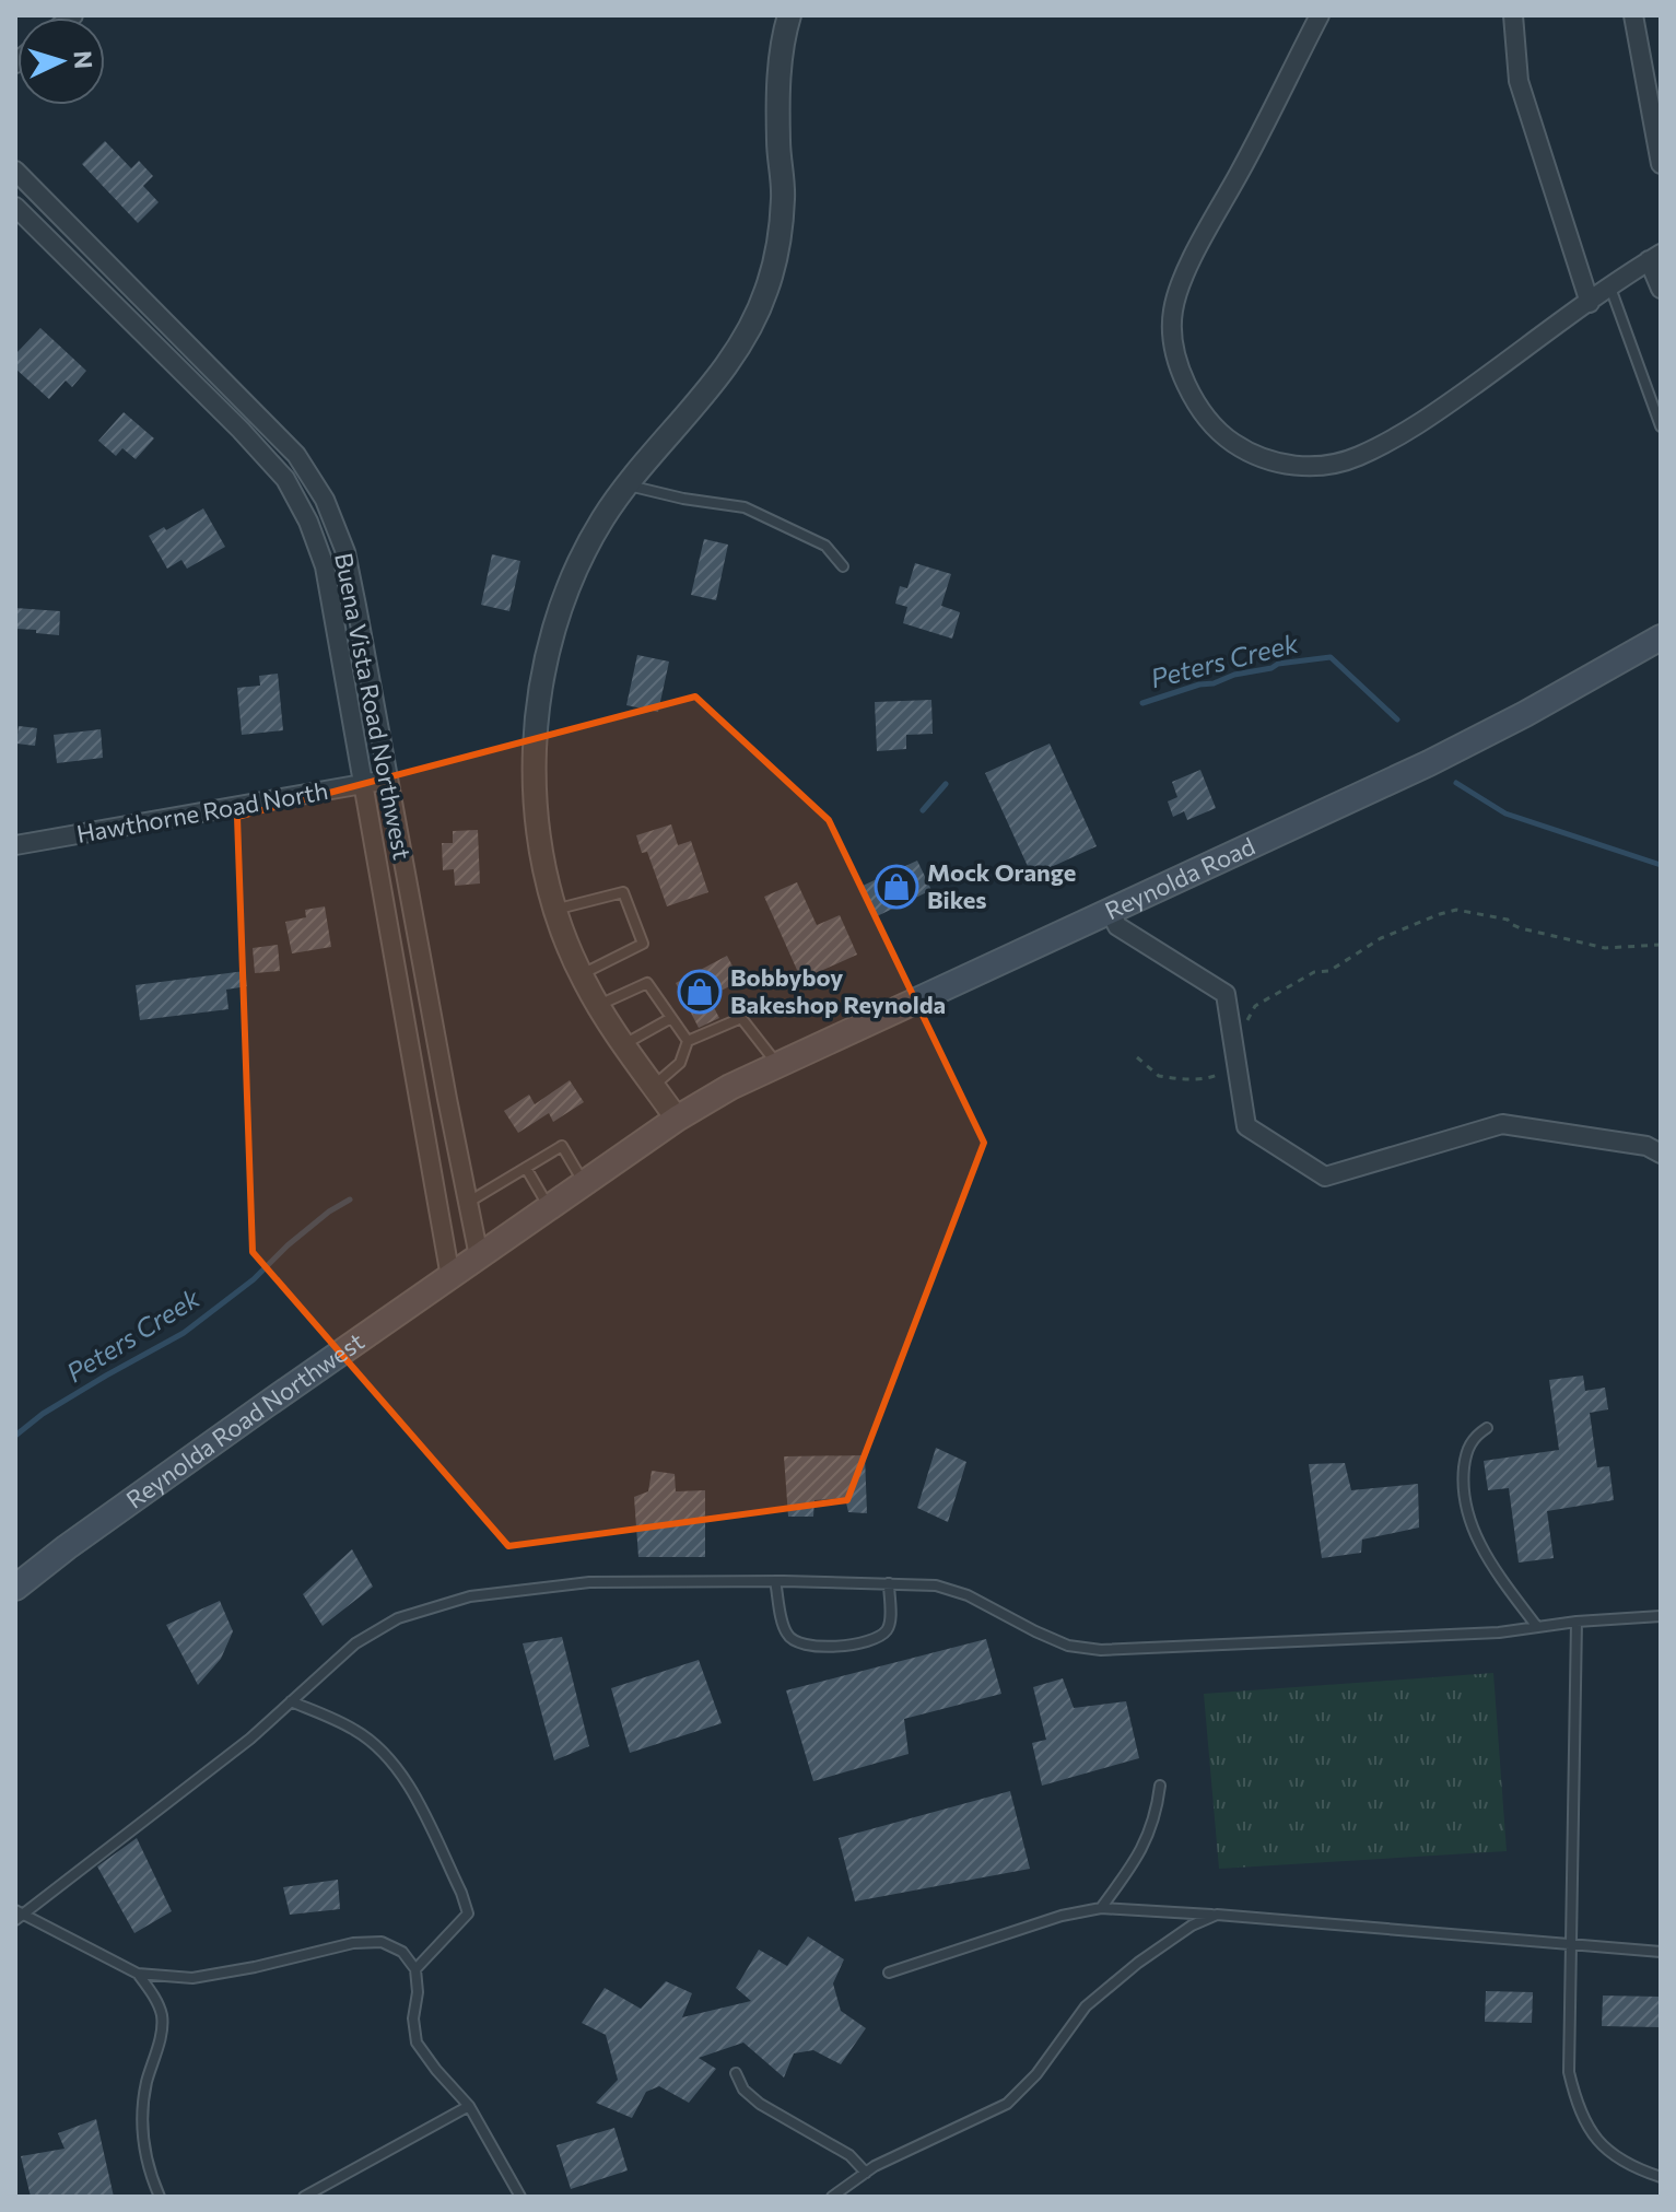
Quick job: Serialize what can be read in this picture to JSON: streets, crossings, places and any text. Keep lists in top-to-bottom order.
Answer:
{
  "streets": {
    "main road": ["Reynolda Road", "Reynolda Road Northwest"],
    "street": ["Buena Vista Road Northwest", "Hawthorne Road North"]
  },
  "crossings": [
    ["Buena Vista Road Northwest", "Hawthorne Road North"],
    ["Buena Vista Road Northwest", "Reynolda Road"],
    ["Buena Vista Road Northwest", "Reynolda Road Northwest"],
    ["Reynolda Road", "Reynolda Road Northwest"]
  ],
  "water": ["Peters Creek"],
  "places": {
    "shop": ["Mock Orange Bikes", "Bobbyboy Bakeshop Reynolda"]
  },
  "north": "right"
}
